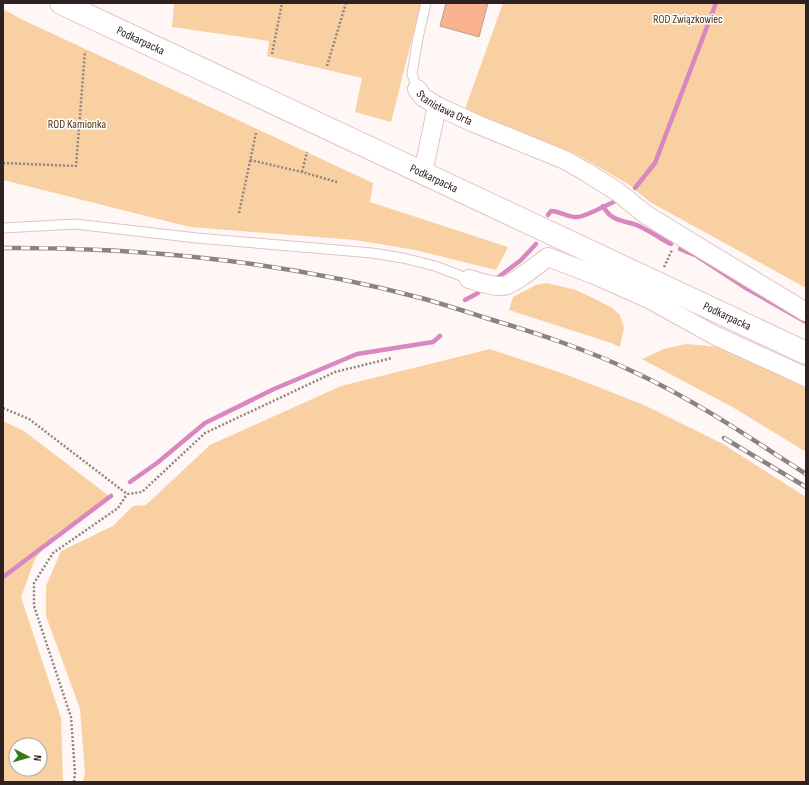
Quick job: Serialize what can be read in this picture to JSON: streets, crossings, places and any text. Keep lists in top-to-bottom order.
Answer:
{
  "streets": {
    "main road": ["Podkarpacka"],
    "street": ["Stanisława Orła"]
  },
  "parks": ["ROD Związkowiec", "ROD Kamionka"],
  "north": "right"
}
